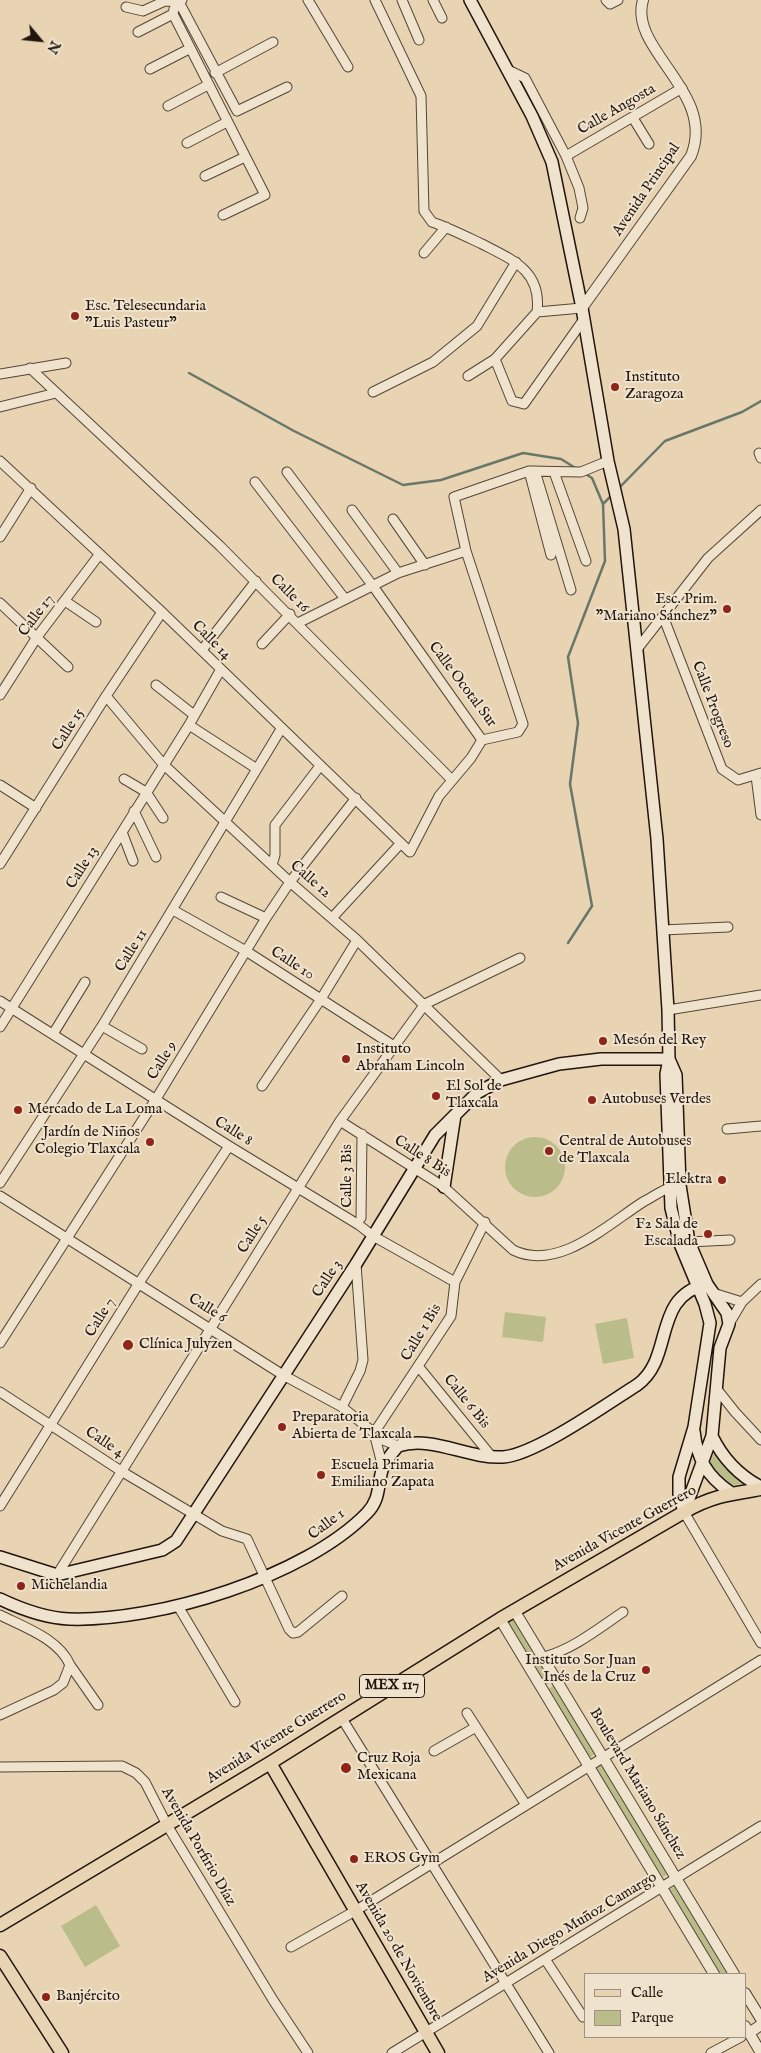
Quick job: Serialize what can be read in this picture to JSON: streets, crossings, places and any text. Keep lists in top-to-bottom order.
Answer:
{
  "streets": {
    "main road": [
      "Calle 3",
      "Calle 1",
      "Avenida Vicente Guerrero",
      "MEX 117",
      "Avenida 20 de Noviembre"
    ],
    "street": [
      "Calle Angosta",
      "Avenida Principal",
      "Calle 16",
      "Calle 17",
      "Calle 14",
      "Calle Ocotal Sur",
      "Calle Progreso",
      "Calle 15",
      "Calle 13",
      "Calle 12",
      "Calle 11",
      "Calle 10",
      "Calle 9",
      "Calle 8",
      "Calle 8 Bis",
      "Calle 3 Bis",
      "Calle 5",
      "Calle 6",
      "Calle 7",
      "Calle 1 Bis",
      "Calle 6 Bis",
      "Calle 4",
      "Boulevard Mariano Sánchez",
      "Avenida Porfirio Díaz",
      "Avenida Diego Muñoz Camargo"
    ]
  },
  "crossings": [
    ["Calle Angosta", "Avenida Principal"],
    ["Calle 17", "Calle 14"],
    ["Calle 14", "Calle 15"],
    ["Calle 14", "Calle 13"],
    ["Calle 14", "Calle 11"],
    ["Calle 14", "Calle 9"],
    ["Calle 15", "Calle 12"],
    ["Calle 13", "Calle 12"],
    ["Calle 13", "Calle 8"],
    ["Calle 12", "Calle 11"],
    ["Calle 12", "Calle 9"],
    ["Calle 12", "Calle 5"],
    ["Calle 12", "Calle 3"],
    ["Calle 11", "Calle 10"],
    ["Calle 11", "Calle 8"],
    ["Calle 10", "Calle 9"],
    ["Calle 10", "Calle 5"],
    ["Calle 9", "Calle 8"],
    ["Calle 9", "Calle 6"],
    ["Calle 8", "Calle 5"],
    ["Calle 8", "Calle 3"],
    ["Calle 8", "Calle 7"],
    ["Calle 8", "Calle 1 Bis"],
    ["Calle 8 Bis", "Calle 3 Bis"],
    ["Calle 8 Bis", "Calle 5"],
    ["Calle 8 Bis", "Calle 3"],
    ["Calle 8 Bis", "Calle 1 Bis"],
    ["Calle 5", "Calle 3"],
    ["Calle 5", "Calle 6"],
    ["Calle 5", "Calle 4"],
    ["Calle 3", "Calle 6"],
    ["Calle 3", "Calle 4"],
    ["Calle 6", "Calle 7"],
    ["Calle 6", "Calle 1 Bis"],
    ["Calle 6", "Calle 1"],
    ["Calle 7", "Calle 4"],
    ["Calle 1 Bis", "Calle 6 Bis"],
    ["Calle 4", "Calle 1"],
    ["Avenida Vicente Guerrero", "MEX 117"],
    ["Avenida Vicente Guerrero", "Boulevard Mariano Sánchez"],
    ["Avenida Vicente Guerrero", "Avenida Porfirio Díaz"],
    ["Avenida Vicente Guerrero", "Avenida 20 de Noviembre"],
    ["Boulevard Mariano Sánchez", "Avenida Diego Muñoz Camargo"],
    ["Avenida Diego Muñoz Camargo", "Avenida 20 de Noviembre"]
  ],
  "places": [
    "Esc. Telesecundaria \"Luis Pasteur\"",
    "Instituto Zaragoza",
    "Esc. Prim. \"Mariano Sánchez\"",
    "Mesón del Rey",
    "Instituto Abraham Lincoln",
    "El Sol de Tlaxcala",
    "Autobuses Verdes",
    "Mercado de La Loma",
    "Jardín de Niños Colegio Tlaxcala",
    "Central de Autobuses de Tlaxcala",
    "Elektra",
    "F2 Sala de Escalada",
    "Clínica Julyzen",
    "Preparatoria Abierta de Tlaxcala",
    "Escuela Primaria Emiliano Zapata",
    "Michelandia",
    "Instituto Sor Juan Inés de la Cruz",
    "Cruz Roja Mexicana",
    "EROS Gym",
    "Banjército"
  ],
  "legend": ["Calle", "Parque"],
  "north": "bottom right"
}
